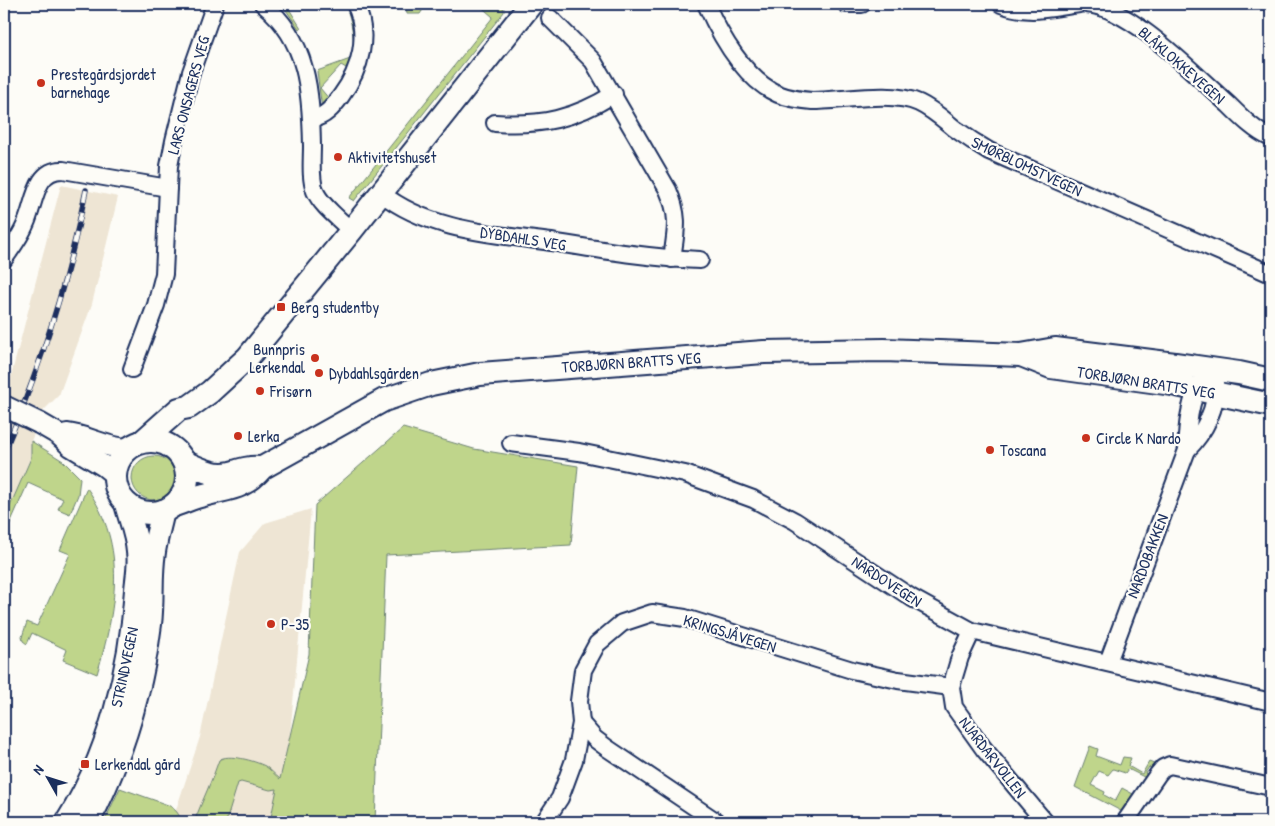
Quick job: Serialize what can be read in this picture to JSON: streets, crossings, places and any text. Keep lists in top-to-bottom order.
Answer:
{
  "streets": {
    "main road": ["TORBJØRN BRATTS VEG", "STRINDVEGEN"],
    "street": [
      "BLÅKLOKKEVEGEN",
      "LARS ONSAGERS VEG",
      "SMØRBLOMSTVEGEN",
      "DYBDAHLS VEG",
      "NARDOBAKKEN",
      "NARDOVEGEN",
      "KRINGSJÅVEGEN",
      "NJARDARVOLLEN"
    ]
  },
  "crossings": [
    ["TORBJØRN BRATTS VEG", "NARDOBAKKEN"],
    ["TORBJØRN BRATTS VEG", "STRINDVEGEN"],
    ["NARDOBAKKEN", "NARDOVEGEN"],
    ["KRINGSJÅVEGEN", "NJARDARVOLLEN"]
  ],
  "places": {
    "other": [
      "Prestegårdsjordet barnehage",
      "Aktivitetshuset",
      "Bunnpris Lerkendal",
      "Dybdahlsgården",
      "Frisørn",
      "Lerka",
      "Circle K Nardo",
      "Toscana",
      "P-35"
    ],
    "transit": ["Berg studentby", "Lerkendal gård"]
  },
  "north": "top left"
}
